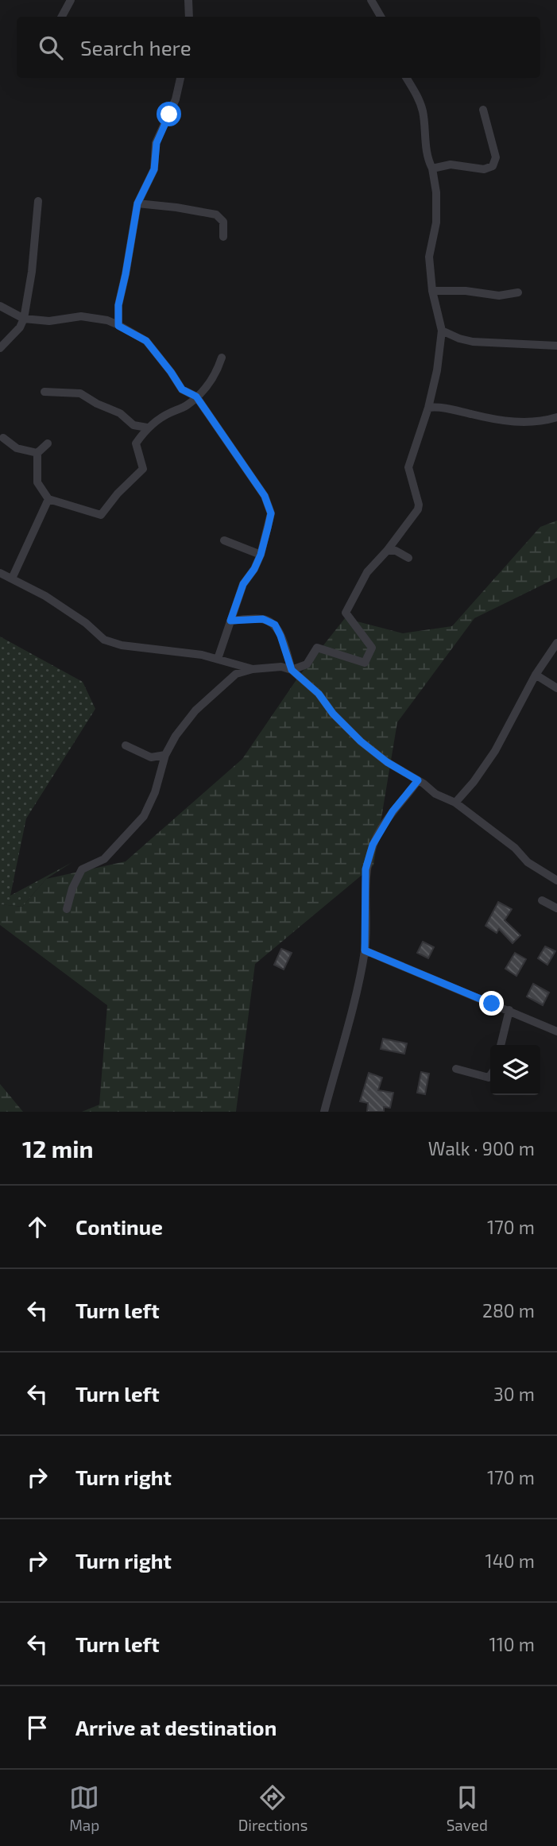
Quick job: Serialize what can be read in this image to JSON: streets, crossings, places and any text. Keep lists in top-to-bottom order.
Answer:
{
  "page": {
    "search": "Search here",
    "heading": ["12 min", "Walk · 900 m"],
    "list": [
      ["Continue", "170 m"],
      ["Turn left", "280 m"],
      ["Turn left", "30 m"],
      ["Turn right", "170 m"],
      ["Turn right", "140 m"],
      ["Turn left", "110 m"],
      "Arrive at destination"
    ],
    "nav": ["Map", "Directions", "Saved"]
  }
}
